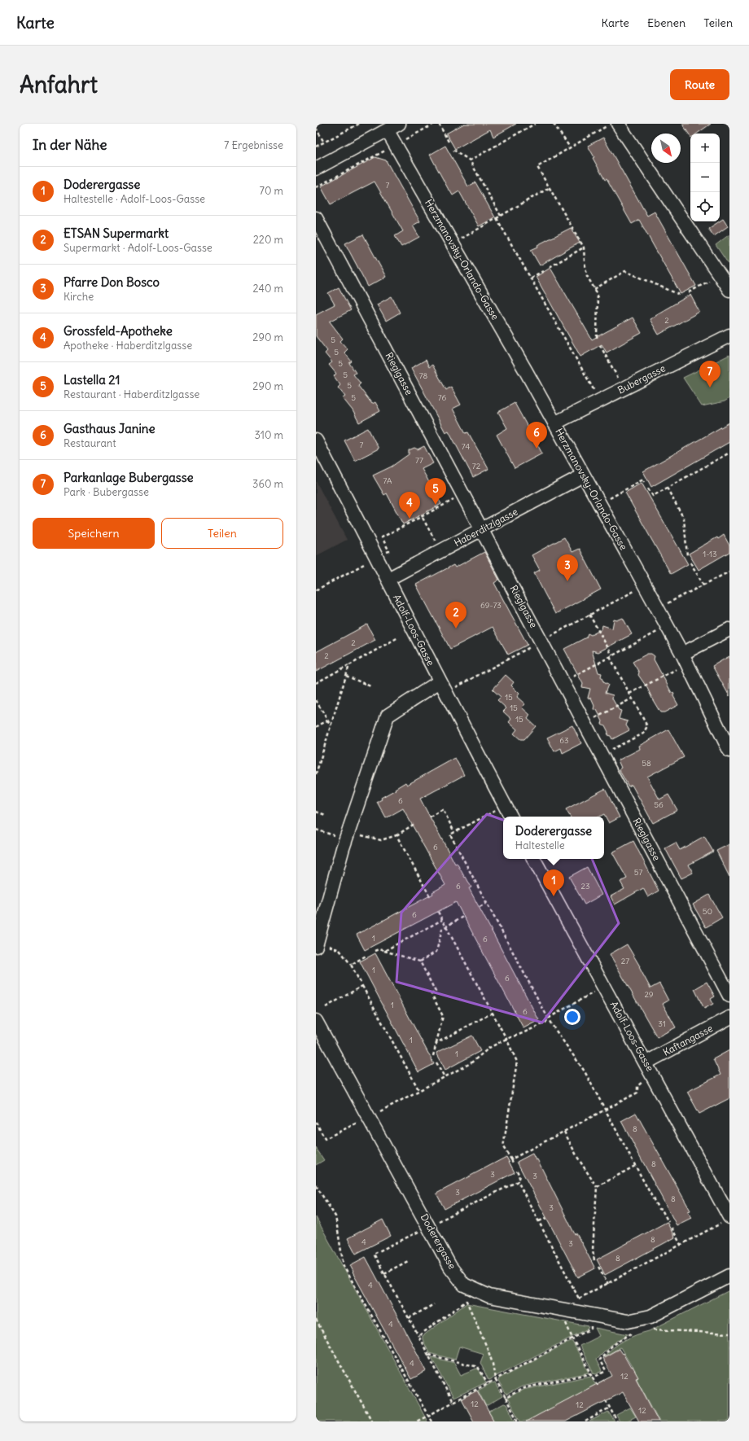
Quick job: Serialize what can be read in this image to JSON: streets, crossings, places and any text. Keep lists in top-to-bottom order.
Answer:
{
  "streets": {
    "street": [
      "Herzmanovsky-Orlando-Gasse",
      "Rieglgasse",
      "Bubergasse",
      "Haberditzlgasse",
      "Adolf-Loos-Gasse",
      "Kaftangasse",
      "Doderergasse"
    ]
  },
  "crossings": [
    ["Herzmanovsky-Orlando-Gasse", "Bubergasse"],
    ["Herzmanovsky-Orlando-Gasse", "Haberditzlgasse"],
    ["Rieglgasse", "Haberditzlgasse"],
    ["Haberditzlgasse", "Adolf-Loos-Gasse"],
    ["Adolf-Loos-Gasse", "Kaftangasse"]
  ],
  "house_numbers": [
    "7",
    "2",
    "5",
    "5",
    "5",
    "5",
    "78",
    "5",
    "5",
    "76",
    "7",
    "74",
    "77",
    "72",
    "7A",
    "1-13",
    "69-73",
    "2",
    "2",
    "15",
    "15",
    "15",
    "63",
    "58",
    "6",
    "56",
    "6",
    "57",
    "6",
    "23",
    "50",
    "6",
    "1",
    "6",
    "27",
    "1",
    "6",
    "29",
    "1",
    "6",
    "31",
    "1",
    "1",
    "8",
    "8",
    "3",
    "3",
    "3",
    "8",
    "3",
    "8",
    "4",
    "3",
    "8",
    "4",
    "4",
    "4",
    "12",
    "12",
    "12",
    "12"
  ],
  "north": "bottom right",
  "page": {
    "header": "Karte",
    "nav": ["Karte", "Ebenen", "Teilen"],
    "buttons": [
      "Route",
      ["Speichern", "Teilen"]
    ],
    "title": "Anfahrt",
    "heading": ["In der Nähe", "7 Ergebnisse"],
    "map_buttons": ["+", "−"],
    "list": [
      {
        "mark": "1",
        "name": "Doderergasse",
        "note": "Haltestelle · Adolf-Loos-Gasse",
        "value": "70 m"
      },
      {
        "mark": "2",
        "name": "ETSAN Supermarkt",
        "note": "Supermarkt · Adolf-Loos-Gasse",
        "value": "220 m"
      },
      {
        "mark": "3",
        "name": "Pfarre Don Bosco",
        "note": "Kirche",
        "value": "240 m"
      },
      {
        "mark": "4",
        "name": "Grossfeld-Apotheke",
        "note": "Apotheke · Haberditzlgasse",
        "value": "290 m"
      },
      {
        "mark": "5",
        "name": "Lastella 21",
        "note": "Restaurant · Haberditzlgasse",
        "value": "290 m"
      },
      {
        "mark": "6",
        "name": "Gasthaus Janine",
        "note": "Restaurant",
        "value": "310 m"
      },
      {
        "mark": "7",
        "name": "Parkanlage Bubergasse",
        "note": "Park · Bubergasse",
        "value": "360 m"
      }
    ],
    "pins": [
      "7",
      "6",
      "5",
      "4",
      "3",
      "2",
      "1"
    ],
    "popup": ["Doderergasse", "Haltestelle"]
  }
}
